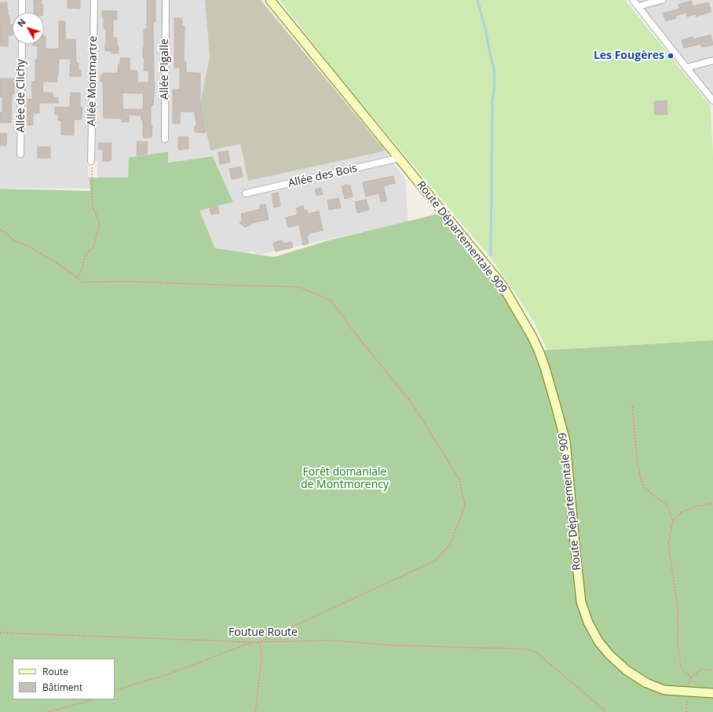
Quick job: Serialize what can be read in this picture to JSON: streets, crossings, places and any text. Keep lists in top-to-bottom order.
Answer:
{
  "streets": {
    "main road": ["Route Départementale 909"],
    "street": [
      "Allée Pigalle",
      "Allée Montmartre",
      "Allée de Clichy",
      "Allée des Bois"
    ],
    "path": ["Foutue Route"]
  },
  "crossings": [
    ["Allée des Bois", "Route Départementale 909"]
  ],
  "parks": ["Forêt domaniale de Montmorency"],
  "places": ["Les Fougères"],
  "legend": ["Route", "Bâtiment"],
  "north": "top left"
}
